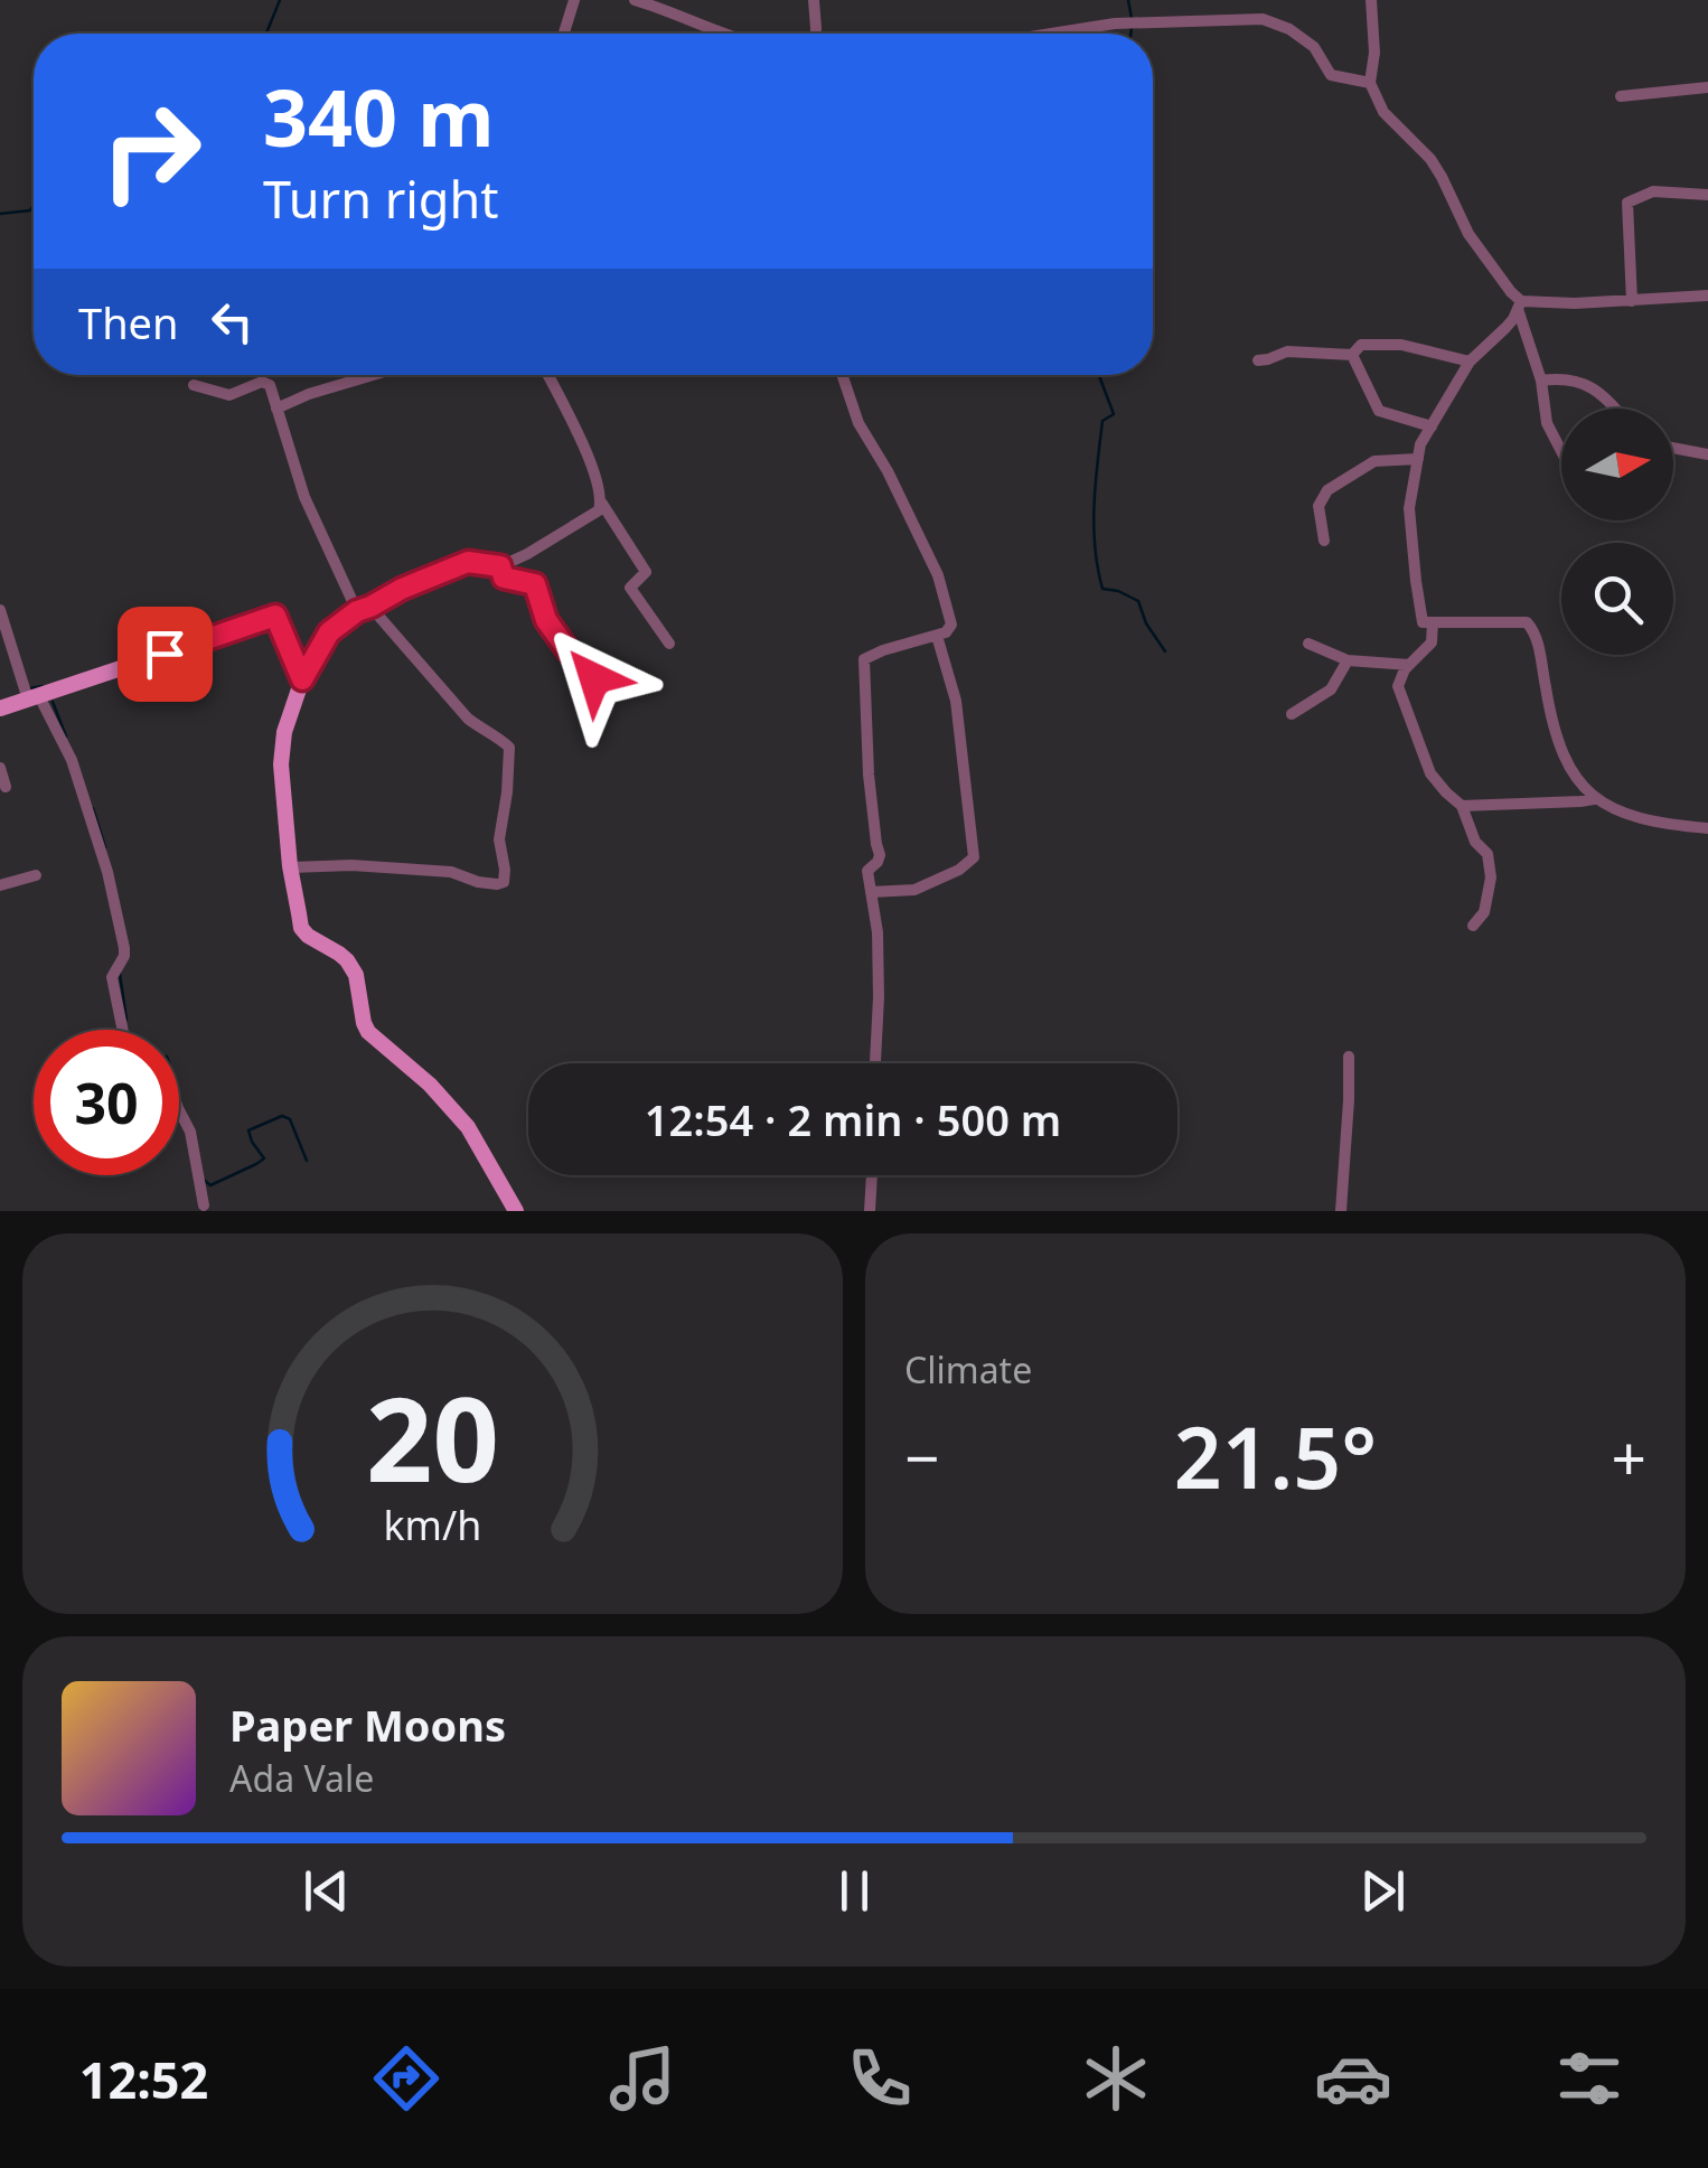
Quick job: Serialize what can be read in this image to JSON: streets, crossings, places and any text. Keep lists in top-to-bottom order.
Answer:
{
  "north": "right",
  "page": {
    "turn": ["340 m", "Turn right"],
    "then": "Then",
    "limit": "30",
    "trip": "12:54 · 2 min · 500 m",
    "tile": "Climate",
    "heat": ["−", "21.5°", "+"],
    "song": ["Paper Moons", "Ada Vale"],
    "tabs": "12:52",
    "gauge": ["20", "km/h"]
  }
}
